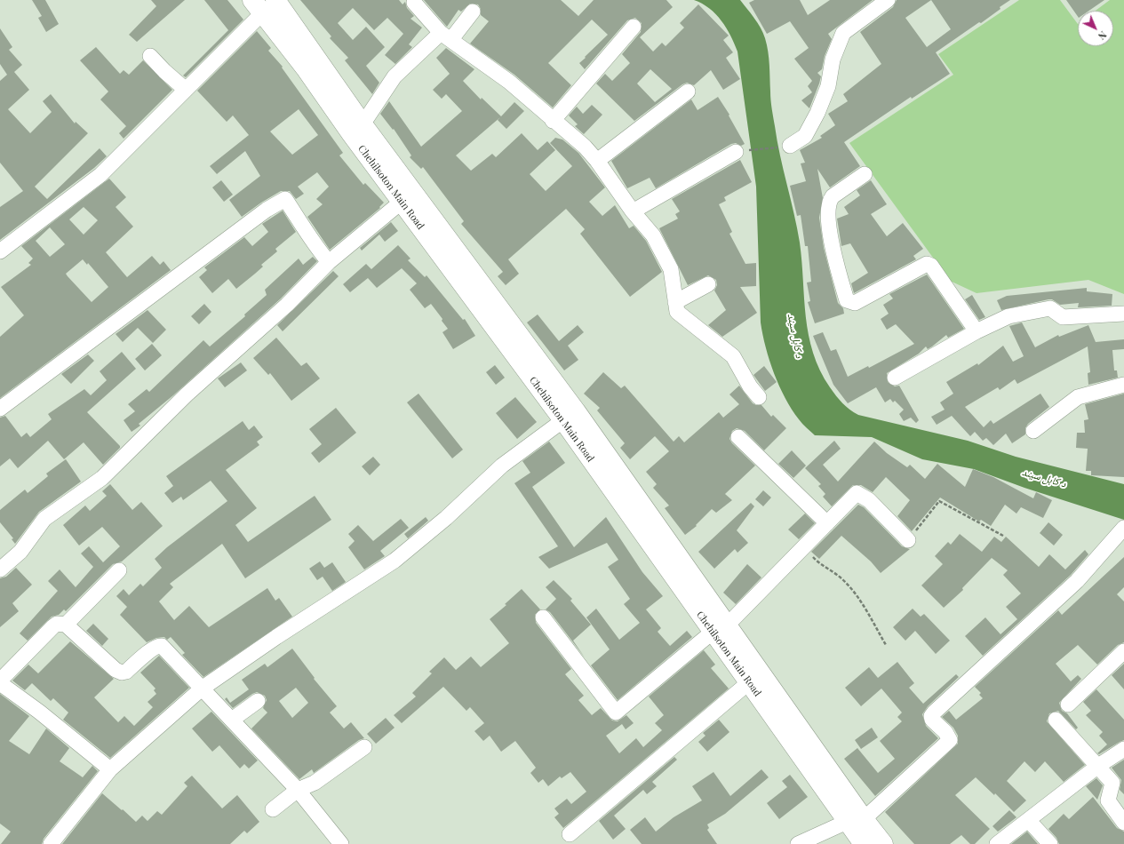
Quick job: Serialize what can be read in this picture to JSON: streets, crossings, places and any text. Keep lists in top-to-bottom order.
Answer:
{
  "streets": {
    "main road": ["Chehilsoton Main Road"]
  },
  "water": ["د کابل سيند"],
  "north": "bottom right"
}
